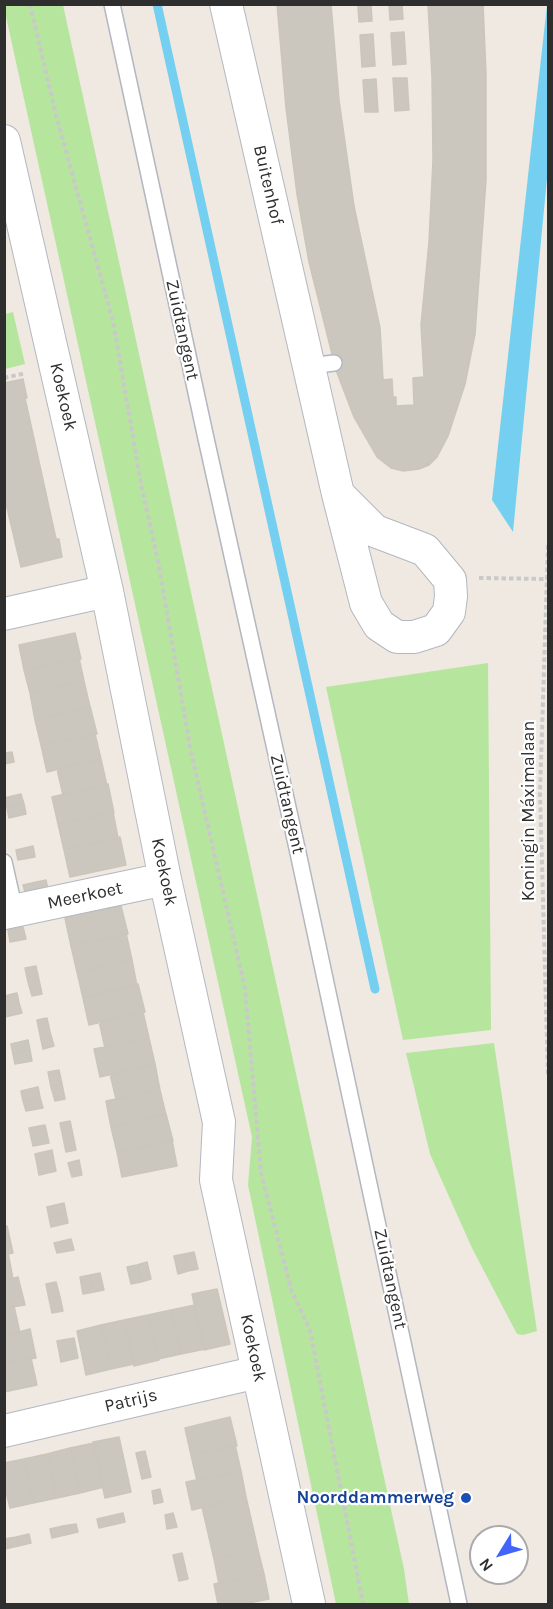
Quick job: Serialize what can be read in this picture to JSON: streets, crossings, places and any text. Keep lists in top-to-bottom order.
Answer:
{
  "streets": {
    "street": [
      "Buitenhof",
      "Koekoek",
      "Meerkoet",
      "Patrijs"
    ],
    "lane": ["Zuidtangent"],
    "path": ["Koningin Máximalaan"]
  },
  "crossings": [
    ["Koekoek", "Meerkoet"],
    ["Koekoek", "Patrijs"]
  ],
  "places": ["Noorddammerweg"],
  "north": "bottom left"
}
